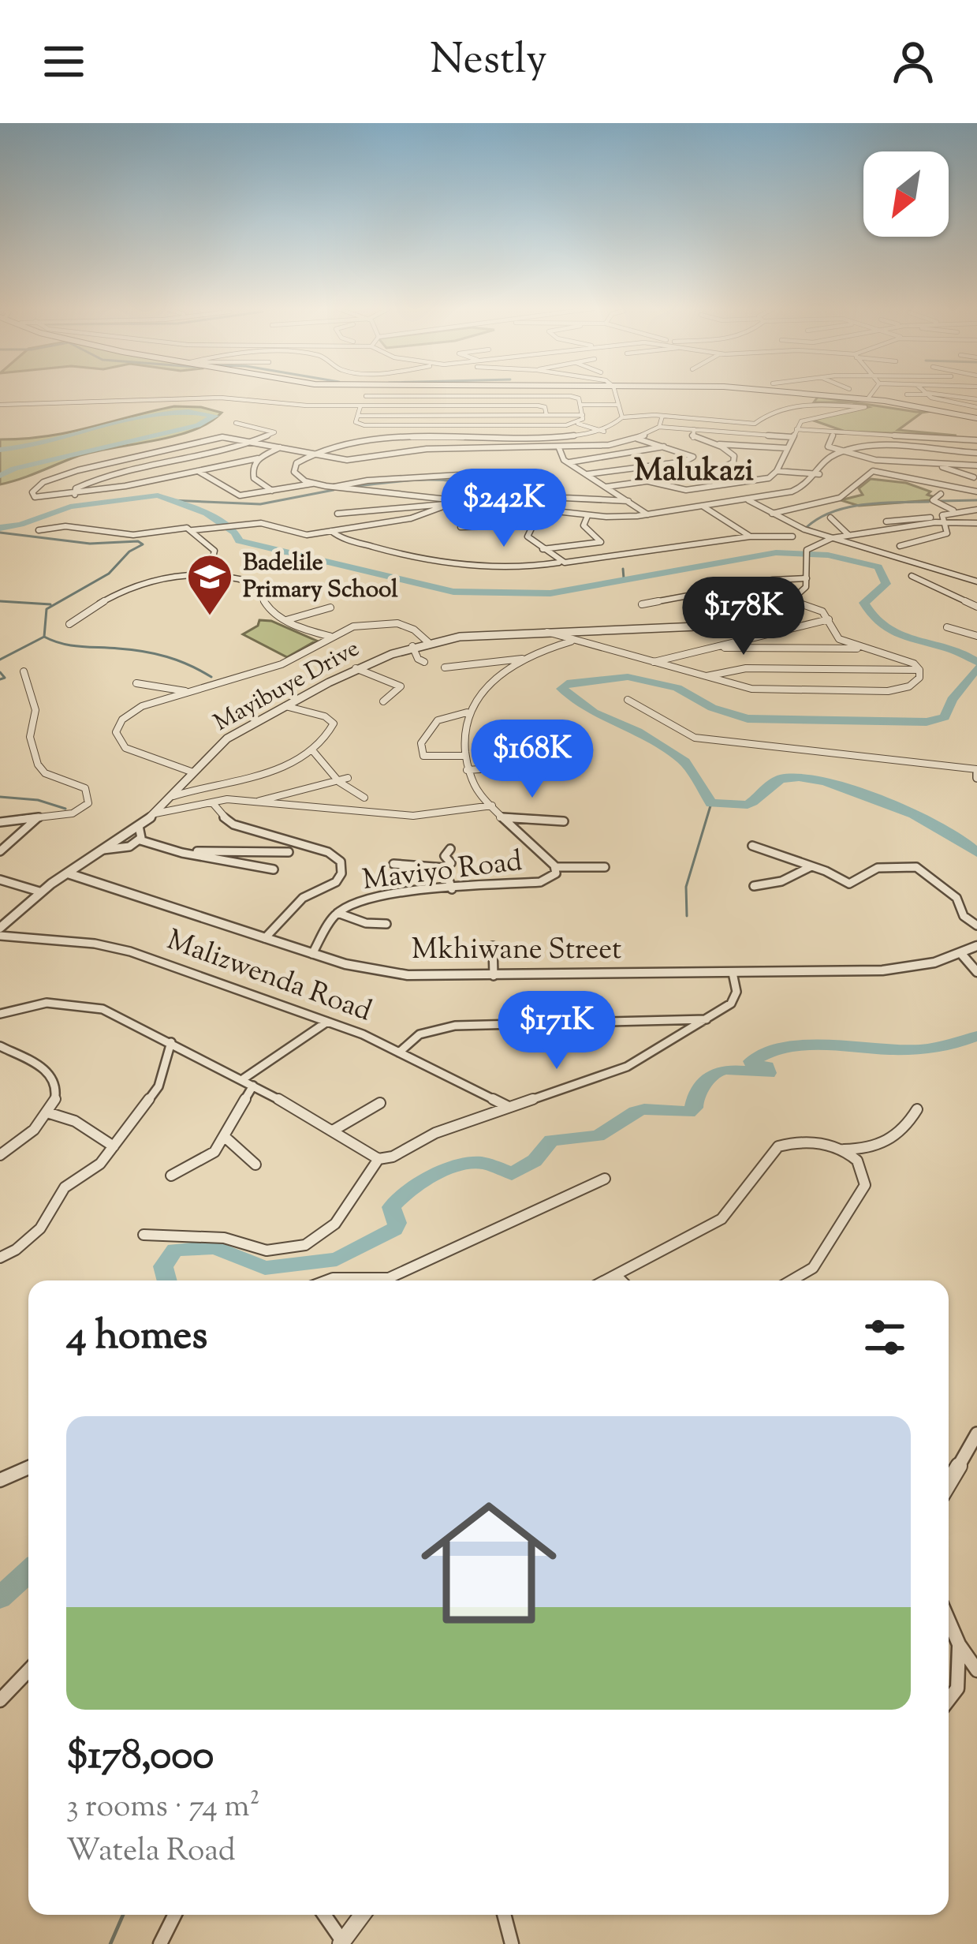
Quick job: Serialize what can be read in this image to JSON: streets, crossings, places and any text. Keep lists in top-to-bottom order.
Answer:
{
  "streets": {
    "street": [
      "Mayibuye Drive",
      "Maviyo Road",
      "Mkhiwane Street",
      "Malizwenda Road"
    ]
  },
  "crossings": [
    ["Mayibuye Drive", "Mkhiwane Street"],
    ["Maviyo Road", "Mkhiwane Street"]
  ],
  "districts": ["Malukazi"],
  "places": {
    "school or university": ["Badelile Primary School"]
  },
  "north": "bottom left",
  "page": {
    "header": "Nestly",
    "price": [
      "$242K",
      "$178K",
      "$168K",
      "$171K"
    ],
    "heading": "4 homes",
    "list": [
      {
        "name": "$178,000",
        "note": "3 rooms · 74 m² · Watela Road"
      }
    ]
  }
}
